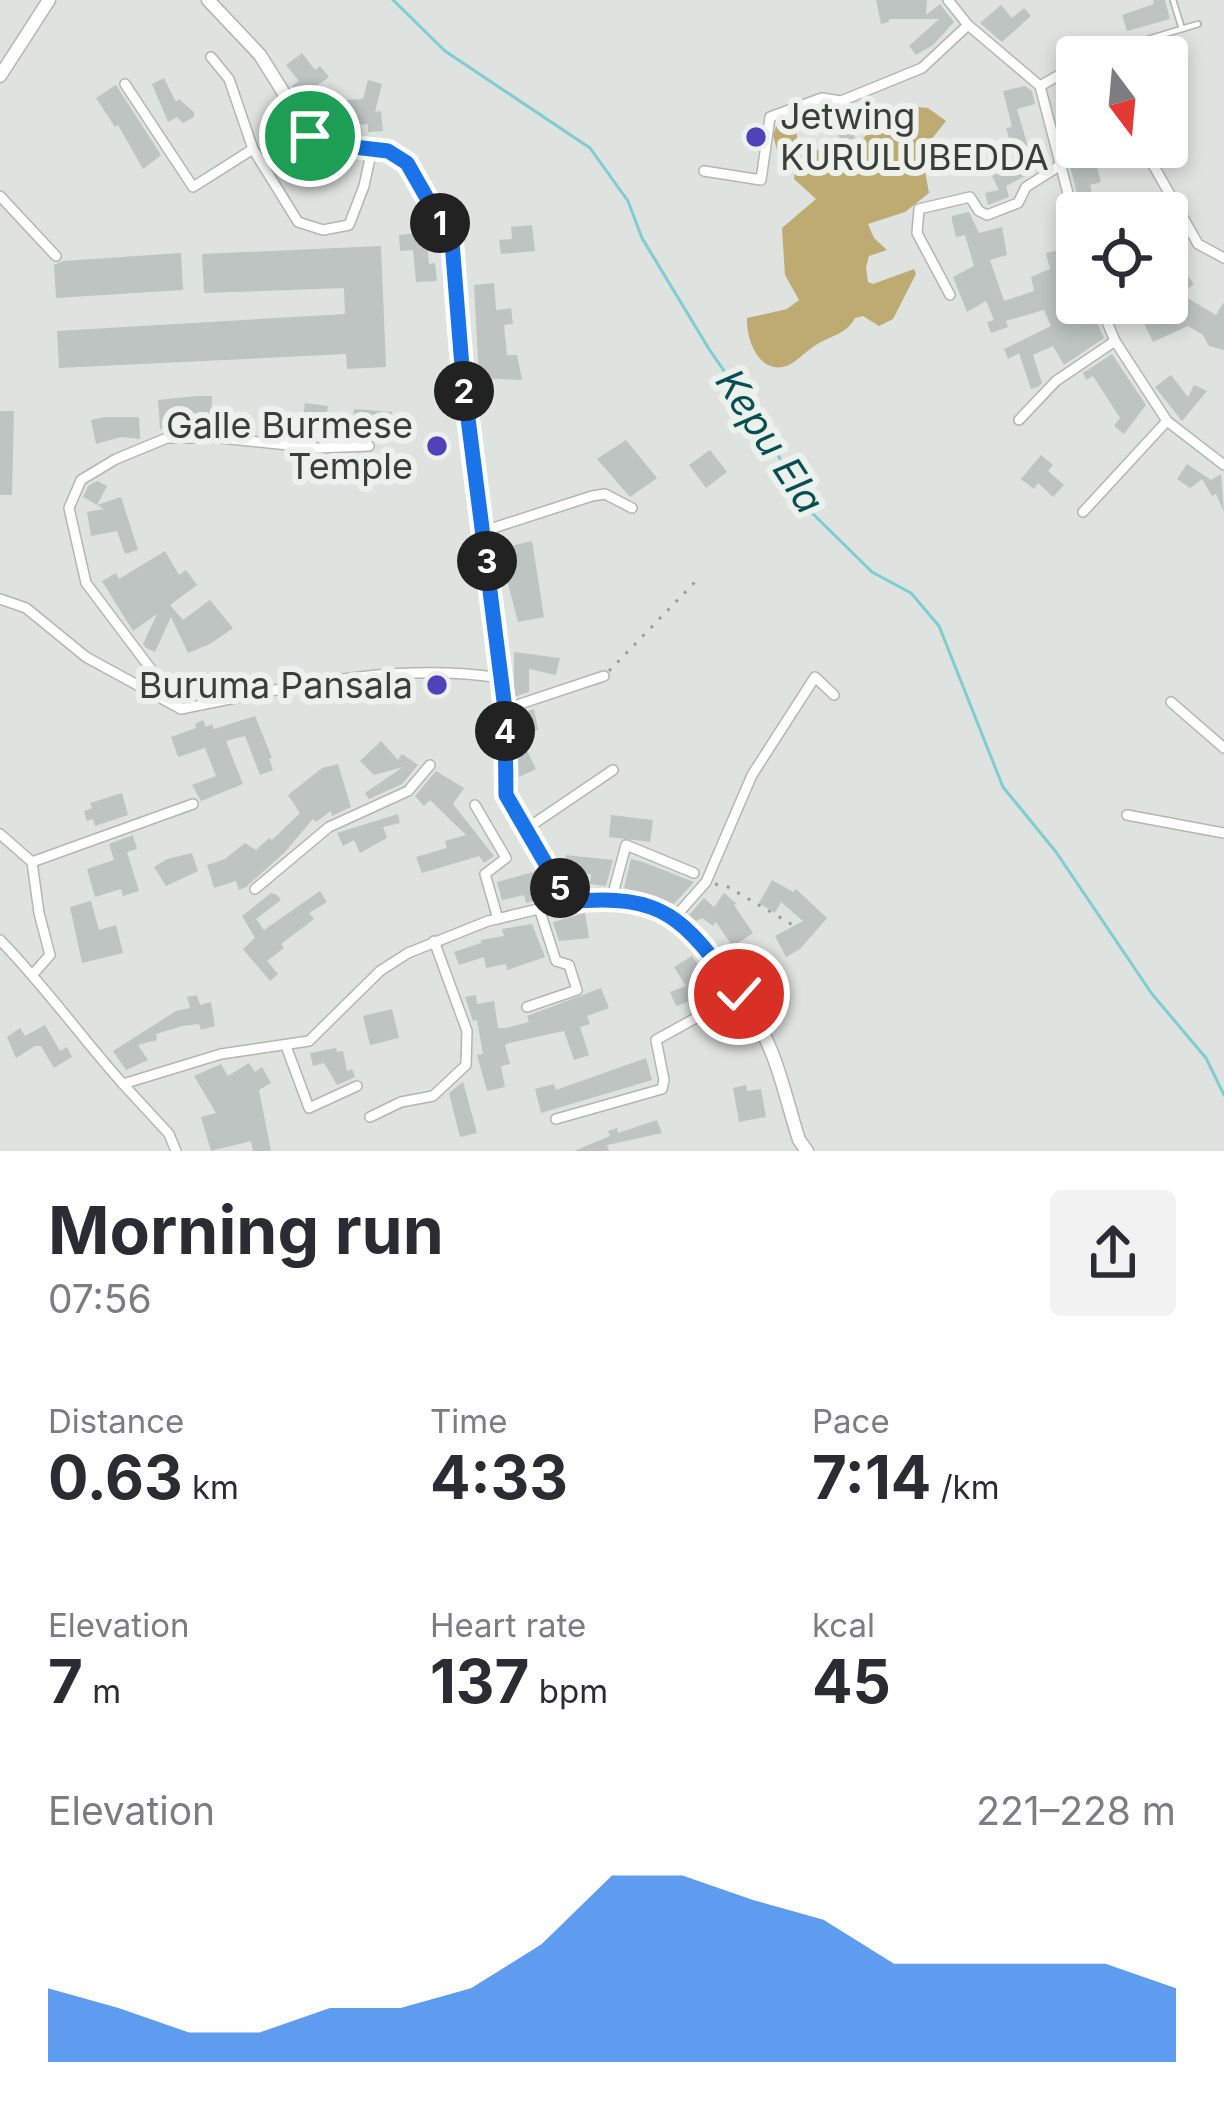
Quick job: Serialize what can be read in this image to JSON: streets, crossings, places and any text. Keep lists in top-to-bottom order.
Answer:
{
  "water": ["Kepu Ela"],
  "places": ["Jetwing KURULUBEDDA", "Galle Burmese Temple", "Buruma Pansala"],
  "north": "bottom",
  "page": {
    "pins": [
      "1",
      "2",
      "3",
      "4",
      "5"
    ],
    "heading": ["Morning run", "07:56"],
    "stats": [
      ["Distance", "0.63 km"],
      ["Time", "4:33"],
      ["Pace", "7:14 /km"],
      ["Elevation", "7 m"],
      ["Heart rate", "137 bpm"],
      ["kcal", "45"]
    ],
    "chart": ["Elevation", "221–228 m"]
  }
}
